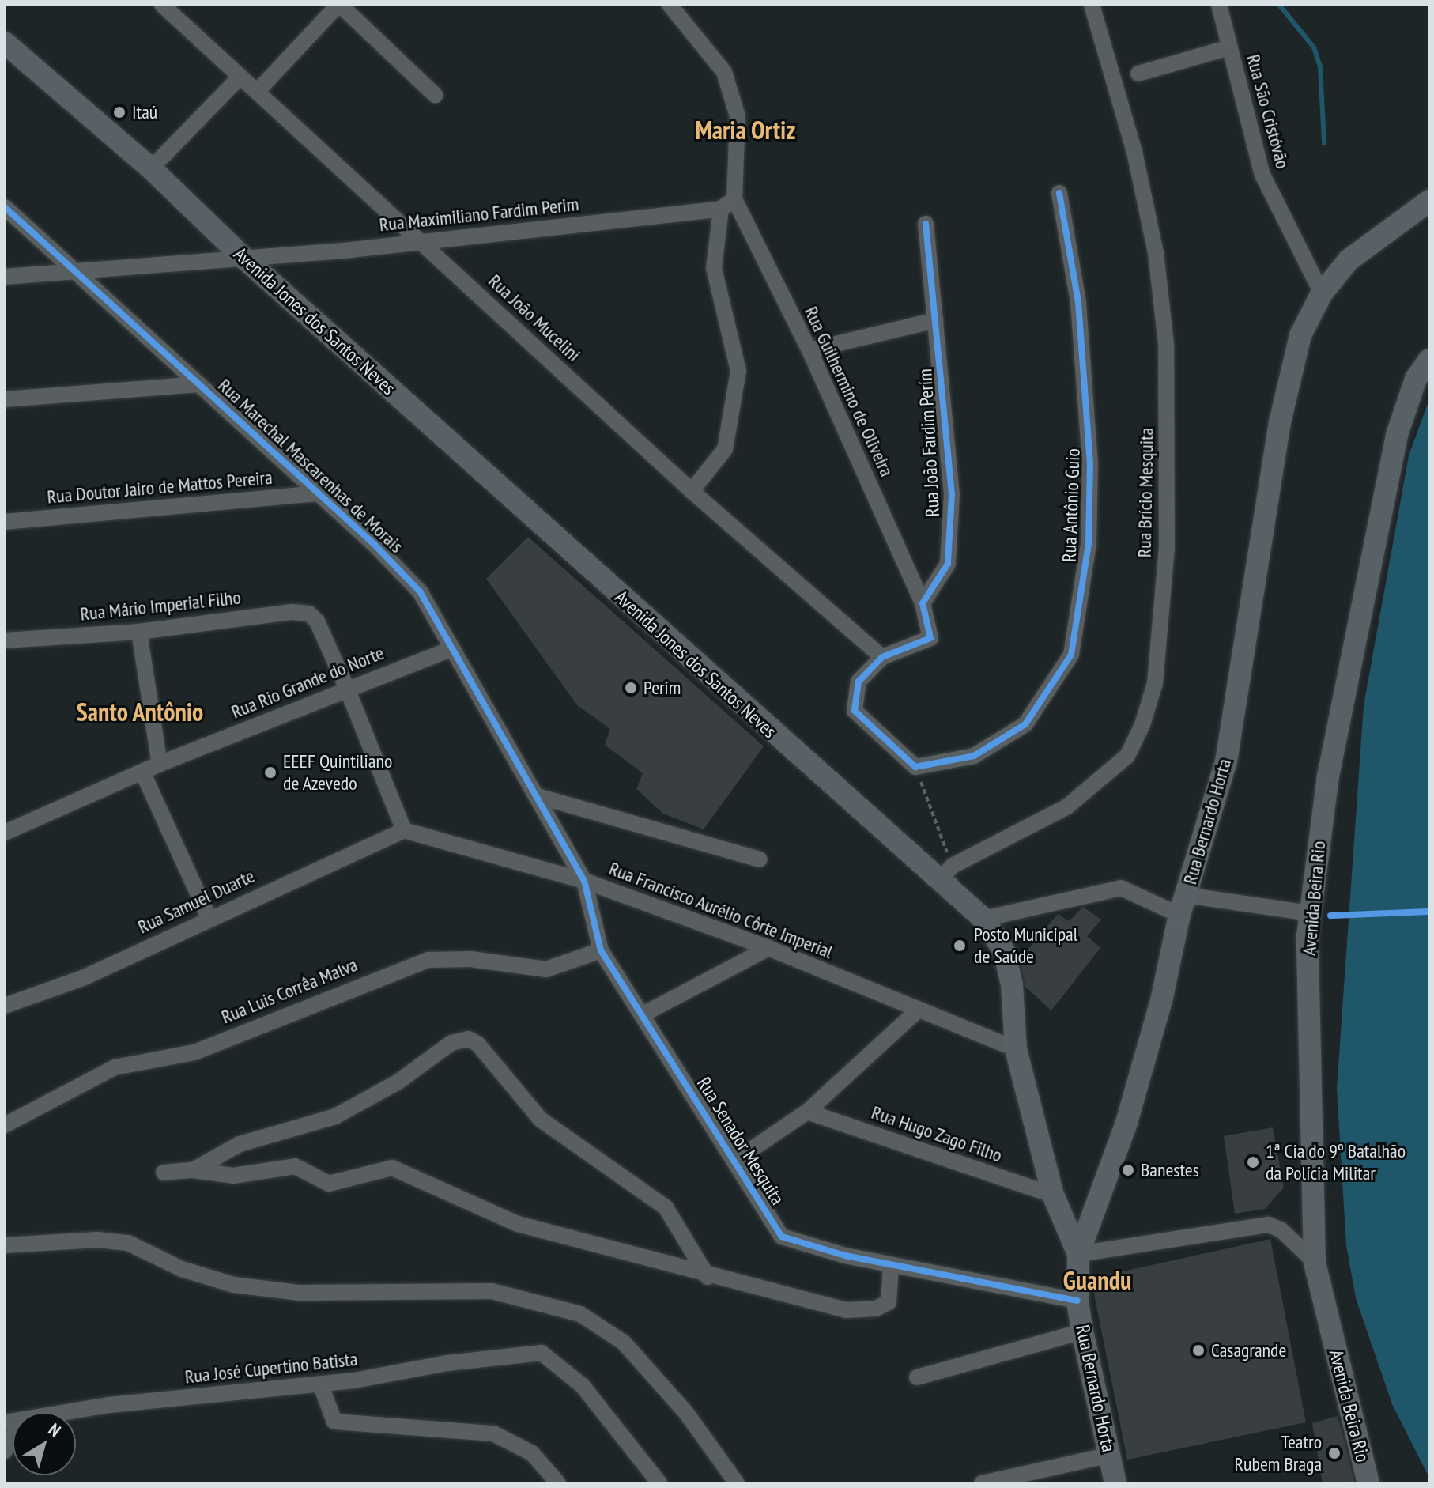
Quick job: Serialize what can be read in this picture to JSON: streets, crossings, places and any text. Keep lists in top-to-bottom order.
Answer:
{
  "streets": {
    "main road": ["Avenida Jones dos Santos Neves", "Rua Bernardo Horta", "Avenida Beira Rio"],
    "street": [
      "Rua São Cristóvão",
      "Rua Maximiliano Fardim Perim",
      "Rua João Mucelini",
      "Rua Guilhermino de Oliveira",
      "Rua João Fardim Perím",
      "Rua Marechal Mascarenhas de Morais",
      "Rua Doutor Jairo de Mattos Pereira",
      "Rua Brício Mesquita",
      "Rua Antônio Guio",
      "Rua Mário Imperial Filho",
      "Rua Rio Grande do Norte",
      "Rua Samuel Duarte",
      "Rua Francisco Aurélio Côrte Imperial",
      "Rua Luis Corrêa Malva",
      "Rua Hugo Zago Filho",
      "Rua Senador Mesquita",
      "Rua José Cupertino Batista"
    ]
  },
  "crossings": [
    ["Rua São Cristóvão", "Rua Bernardo Horta"],
    ["Rua Maximiliano Fardim Perim", "Rua João Mucelini"],
    ["Rua Maximiliano Fardim Perim", "Avenida Jones dos Santos Neves"],
    ["Rua Maximiliano Fardim Perim", "Rua Marechal Mascarenhas de Morais"],
    ["Avenida Jones dos Santos Neves", "Rua Brício Mesquita"],
    ["Avenida Jones dos Santos Neves", "Rua Bernardo Horta"],
    ["Avenida Jones dos Santos Neves", "Rua Francisco Aurélio Côrte Imperial"],
    ["Avenida Jones dos Santos Neves", "Rua Hugo Zago Filho"],
    ["Rua Guilhermino de Oliveira", "Rua João Fardim Perím"],
    ["Rua Marechal Mascarenhas de Morais", "Rua Doutor Jairo de Mattos Pereira"],
    ["Rua Marechal Mascarenhas de Morais", "Rua Rio Grande do Norte"],
    ["Rua Marechal Mascarenhas de Morais", "Rua Senador Mesquita"],
    ["Rua Mário Imperial Filho", "Rua Rio Grande do Norte"],
    ["Rua Bernardo Horta", "Rua Senador Mesquita"],
    ["Rua Samuel Duarte", "Rua Francisco Aurélio Côrte Imperial"],
    ["Rua Francisco Aurélio Côrte Imperial", "Rua Senador Mesquita"],
    ["Rua Luis Corrêa Malva", "Rua Senador Mesquita"]
  ],
  "districts": ["Maria Ortiz", "Santo Antônio", "Guandu"],
  "places": [
    "Itaú",
    "Perim",
    "EEEF Quintiliano de Azevedo",
    "Posto Municipal de Saúde",
    "1ª Cia do 9º Batalhão da Polícia Militar",
    "Banestes",
    "Casagrande",
    "Teatro Rubem Braga"
  ],
  "north": "top right"
}
